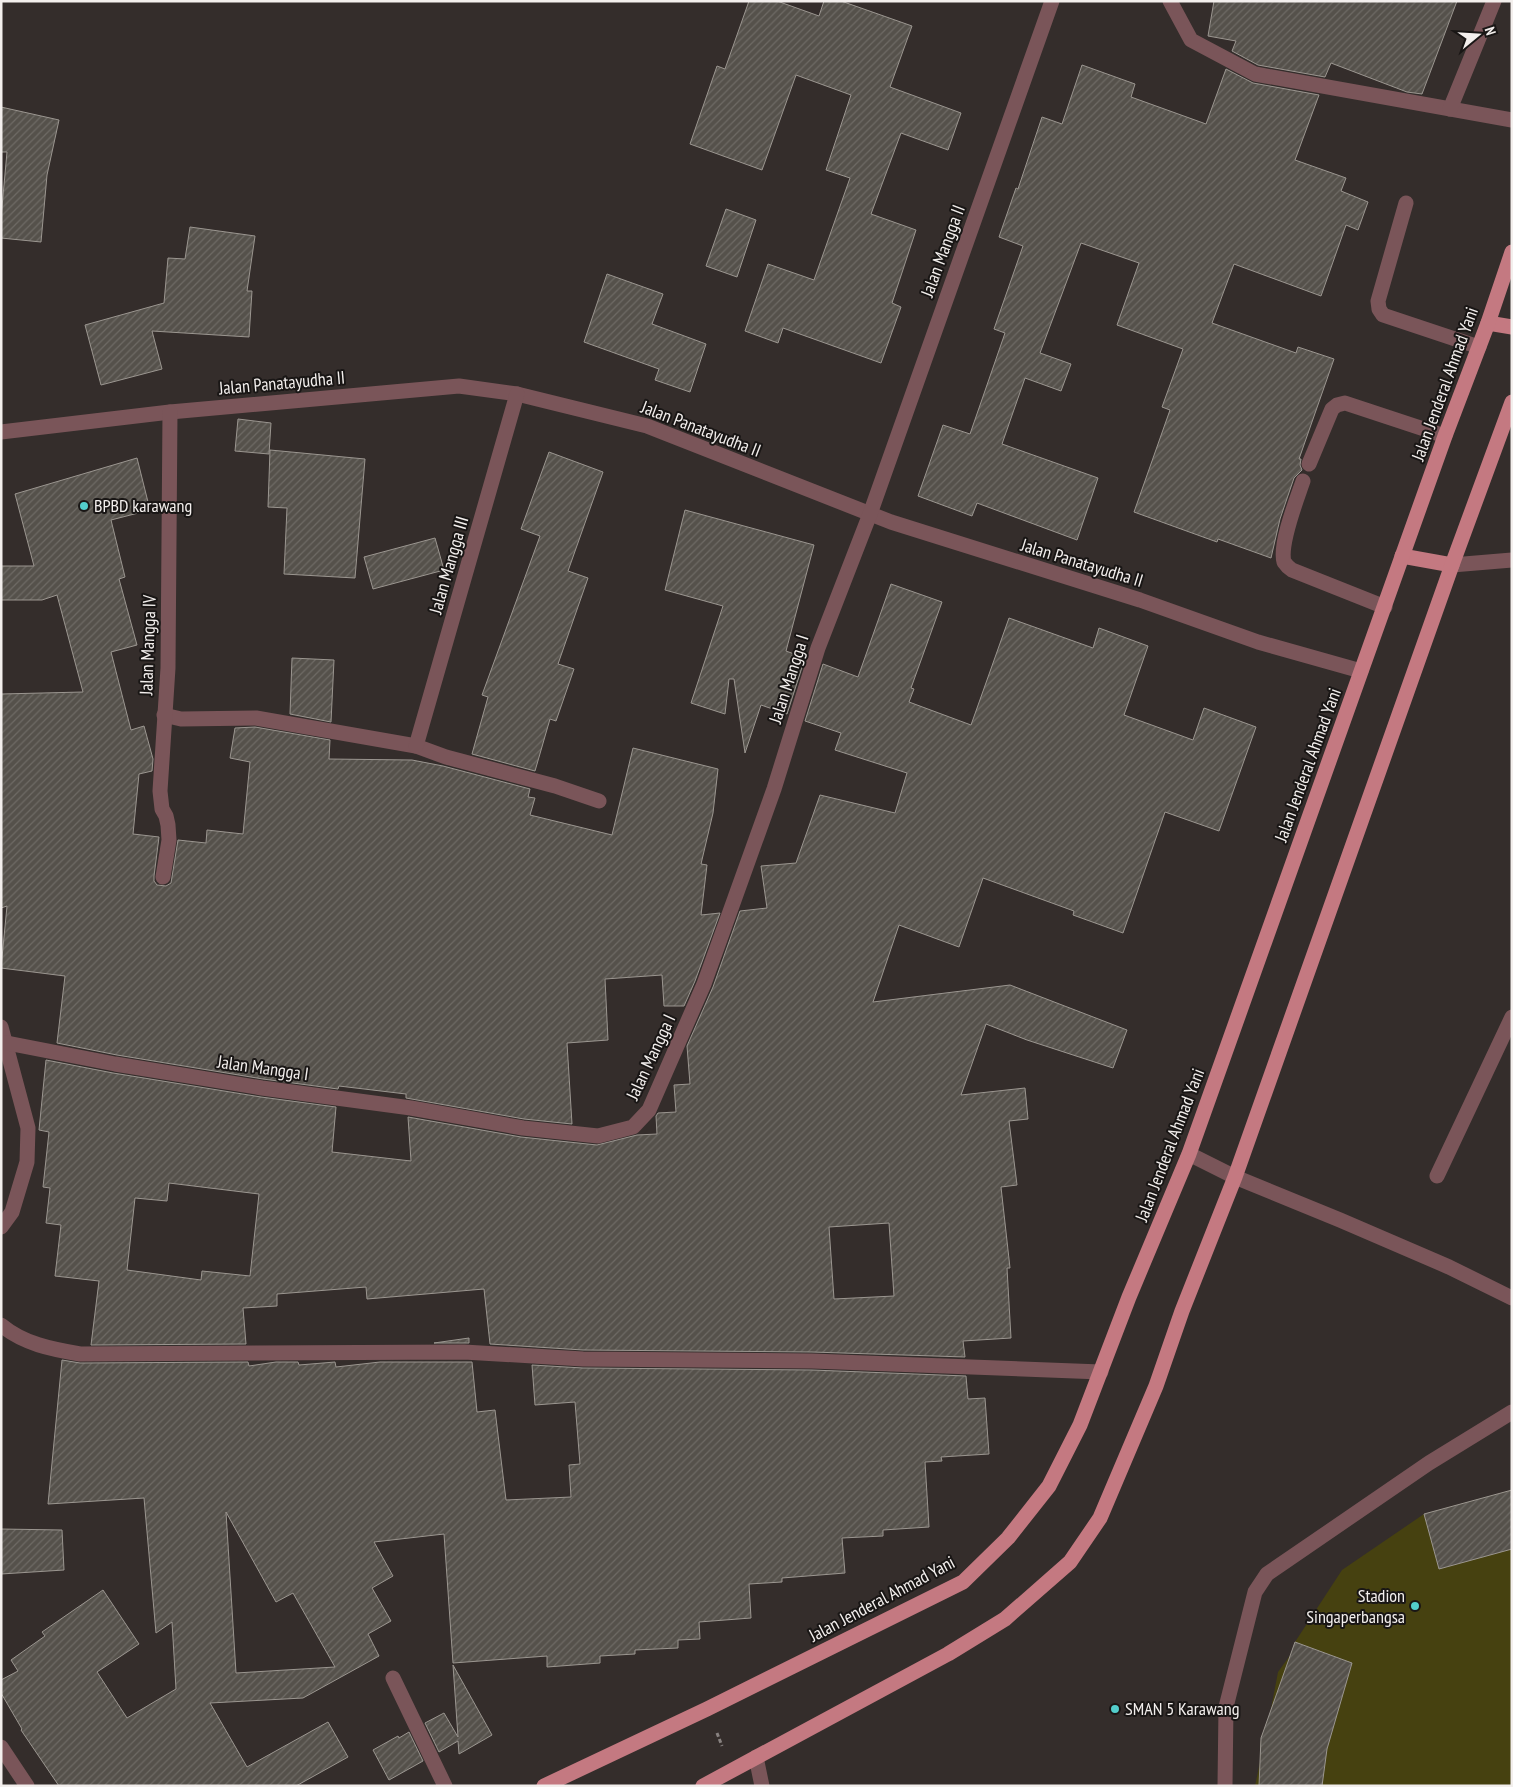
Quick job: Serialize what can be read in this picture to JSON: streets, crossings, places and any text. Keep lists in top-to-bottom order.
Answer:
{
  "streets": {
    "main road": ["Jalan Jenderal Ahmad Yani"],
    "street": [
      "Jalan Mangga II",
      "Jalan Panatayudha II",
      "Jalan Mangga III",
      "Jalan Mangga IV",
      "Jalan Mangga I"
    ]
  },
  "crossings": [
    ["Jalan Mangga II", "Jalan Panatayudha II"],
    ["Jalan Mangga II", "Jalan Mangga I"],
    ["Jalan Panatayudha II", "Jalan Jenderal Ahmad Yani"],
    ["Jalan Panatayudha II", "Jalan Mangga III"],
    ["Jalan Panatayudha II", "Jalan Mangga IV"],
    ["Jalan Panatayudha II", "Jalan Mangga I"]
  ],
  "places": ["BPBD karawang", "Stadion Singaperbangsa", "SMAN 5 Karawang"],
  "north": "right"
}
